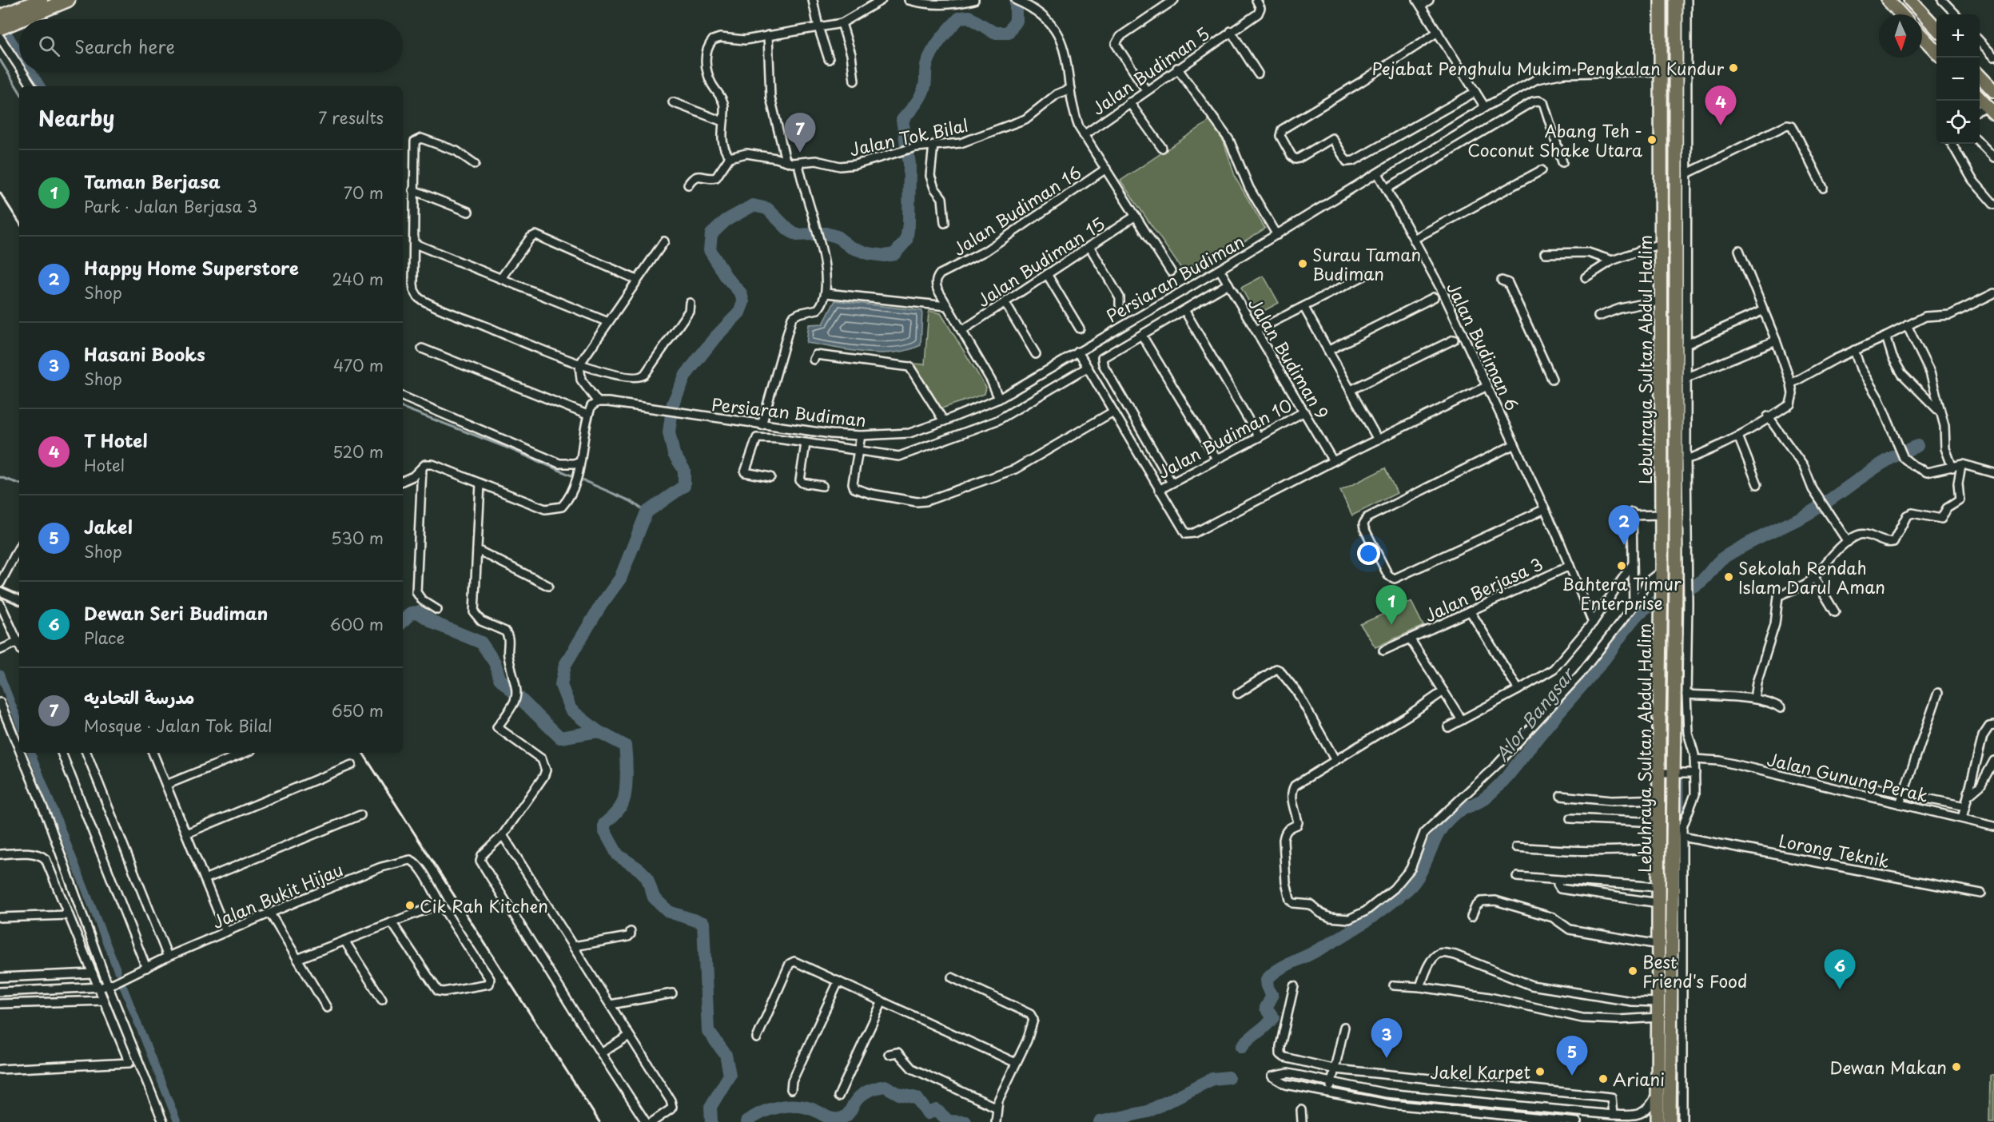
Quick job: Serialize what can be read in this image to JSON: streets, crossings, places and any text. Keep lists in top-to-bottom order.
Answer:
{
  "streets": {
    "main road": ["Lebuhraya Sultan Abdul Halim"],
    "street": [
      "Jalan Budiman 5",
      "Jalan Tok Bilal",
      "Jalan Budiman 16",
      "Jalan Budiman 15",
      "Persiaran Budiman",
      "Jalan Budiman 6",
      "Jalan Budiman 9",
      "Jalan Budiman 10",
      "Jalan Berjasa 3",
      "Jalan Gunung Perak",
      "Lorong Teknik",
      "Jalan Bukit Hijau"
    ]
  },
  "crossings": [
    ["Jalan Budiman 16", "Jalan Budiman 15"],
    ["Jalan Budiman 16", "Persiaran Budiman"],
    ["Persiaran Budiman", "Jalan Budiman 6"],
    ["Persiaran Budiman", "Jalan Budiman 9"],
    ["Persiaran Budiman", "Lebuhraya Sultan Abdul Halim"],
    ["Jalan Budiman 6", "Jalan Berjasa 3"],
    ["Jalan Budiman 9", "Jalan Budiman 10"]
  ],
  "water": ["Alor Bangsar"],
  "places": [
    "Pejabat Penghulu Mukim Pengkalan Kundur",
    "Abang Teh - Coconut Shake Utara",
    "Surau Taman Budiman",
    "Bahtera Timur Enterprise",
    "Sekolah Rendah Islam Darul Aman",
    "Cik Rah Kitchen",
    "Best Friend's Food",
    "Dewan Makan",
    "Jakel Karpet",
    "Ariani"
  ],
  "north": "bottom",
  "page": {
    "map_buttons": ["+", "−"],
    "search": "Search here",
    "pins": [
      "4",
      "7",
      "2",
      "1",
      "6",
      "3",
      "5"
    ],
    "heading": ["Nearby", "7 results"],
    "list": [
      {
        "mark": "1",
        "name": "Taman Berjasa",
        "note": "Park · Jalan Berjasa 3",
        "value": "70 m"
      },
      {
        "mark": "2",
        "name": "Happy Home Superstore",
        "note": "Shop",
        "value": "240 m"
      },
      {
        "mark": "3",
        "name": "Hasani Books",
        "note": "Shop",
        "value": "470 m"
      },
      {
        "mark": "4",
        "name": "T Hotel",
        "note": "Hotel",
        "value": "520 m"
      },
      {
        "mark": "5",
        "name": "Jakel",
        "note": "Shop",
        "value": "530 m"
      },
      {
        "mark": "6",
        "name": "Dewan Seri Budiman",
        "note": "Place",
        "value": "600 m"
      },
      {
        "mark": "7",
        "name": "مدرسة التحاديه",
        "note": "Mosque · Jalan Tok Bilal",
        "value": "650 m"
      }
    ]
  }
}
